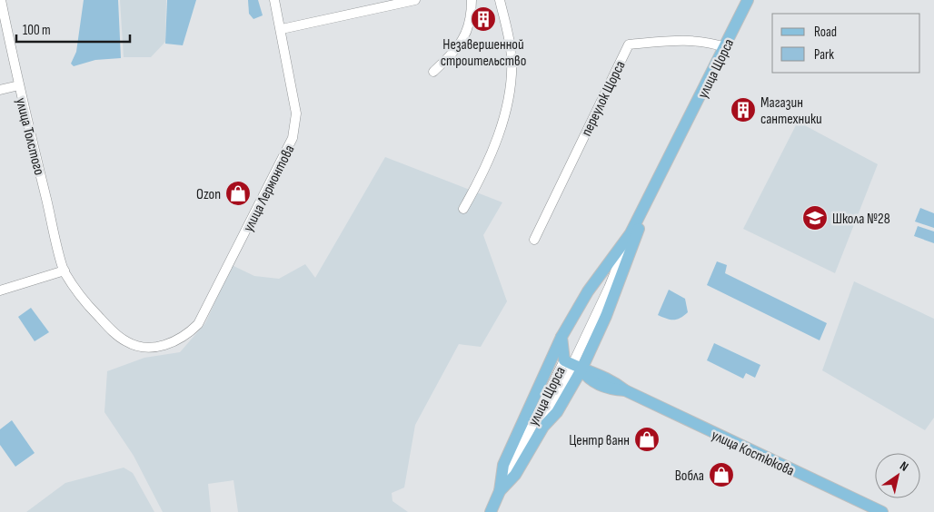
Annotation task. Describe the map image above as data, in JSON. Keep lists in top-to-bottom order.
{
  "streets": {
    "main road": ["улица Щорса", "улица Костюкова"],
    "street": ["переулок Щорса", "улица Толстого", "улица Лермонтова"]
  },
  "crossings": [
    ["улица Щорса", "переулок Щорса"],
    ["улица Щорса", "улица Костюкова"],
    ["улица Толстого", "улица Лермонтова"]
  ],
  "places": {
    "building": ["Незавершенной строительство", "Магазин сантехники"],
    "shop": ["Ozon", "Центр ванн", "Вобла"],
    "school or university": ["Школа №28"]
  },
  "legend": ["Road", "Park"],
  "scale_bar": "100 m",
  "north": "top right"
}
